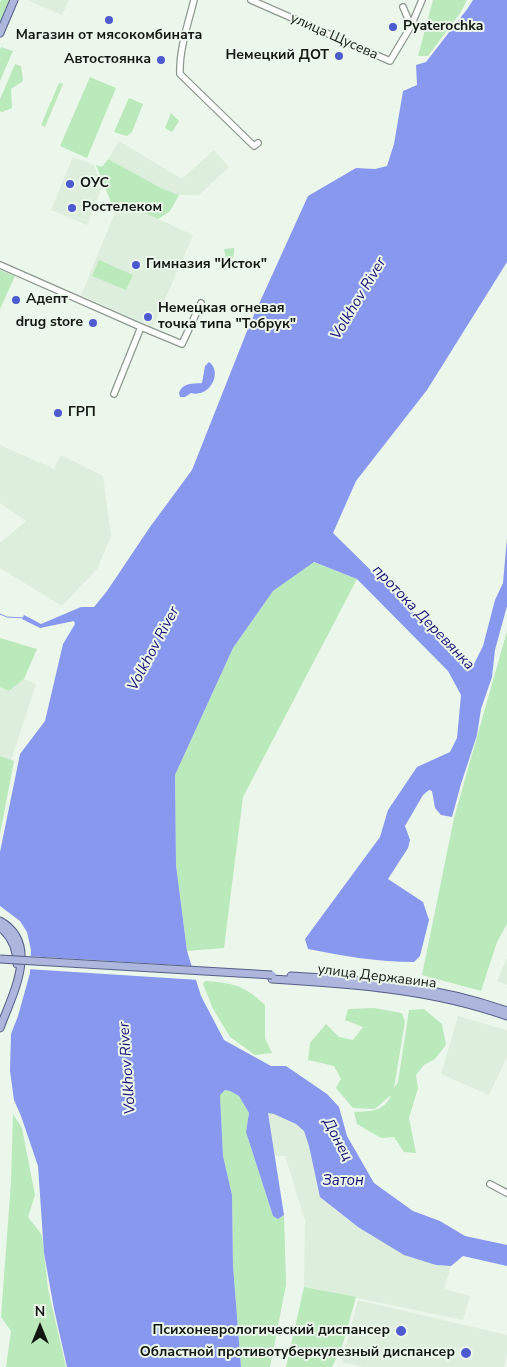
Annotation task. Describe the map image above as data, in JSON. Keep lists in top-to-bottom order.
{
  "streets": {
    "main road": ["улица Державина"],
    "street": ["улица Щусева"]
  },
  "water": [
    "Volkhov River",
    "протока Деревянка",
    "Донец",
    "Затон"
  ],
  "places": [
    "Магазин от мясокомбината",
    "Pyaterochka",
    "Немецкий ДОТ",
    "Автостоянка",
    "ОУС",
    "Ростелеком",
    "Гимназия \"Исток\"",
    "Адепт",
    "Немецкая огневая точка типа \"Тобрук\"",
    "drug store",
    "ГРП",
    "Психоневрологический диспансер",
    "Областной противотуберкулезный диспансер"
  ],
  "north": "top"
}
